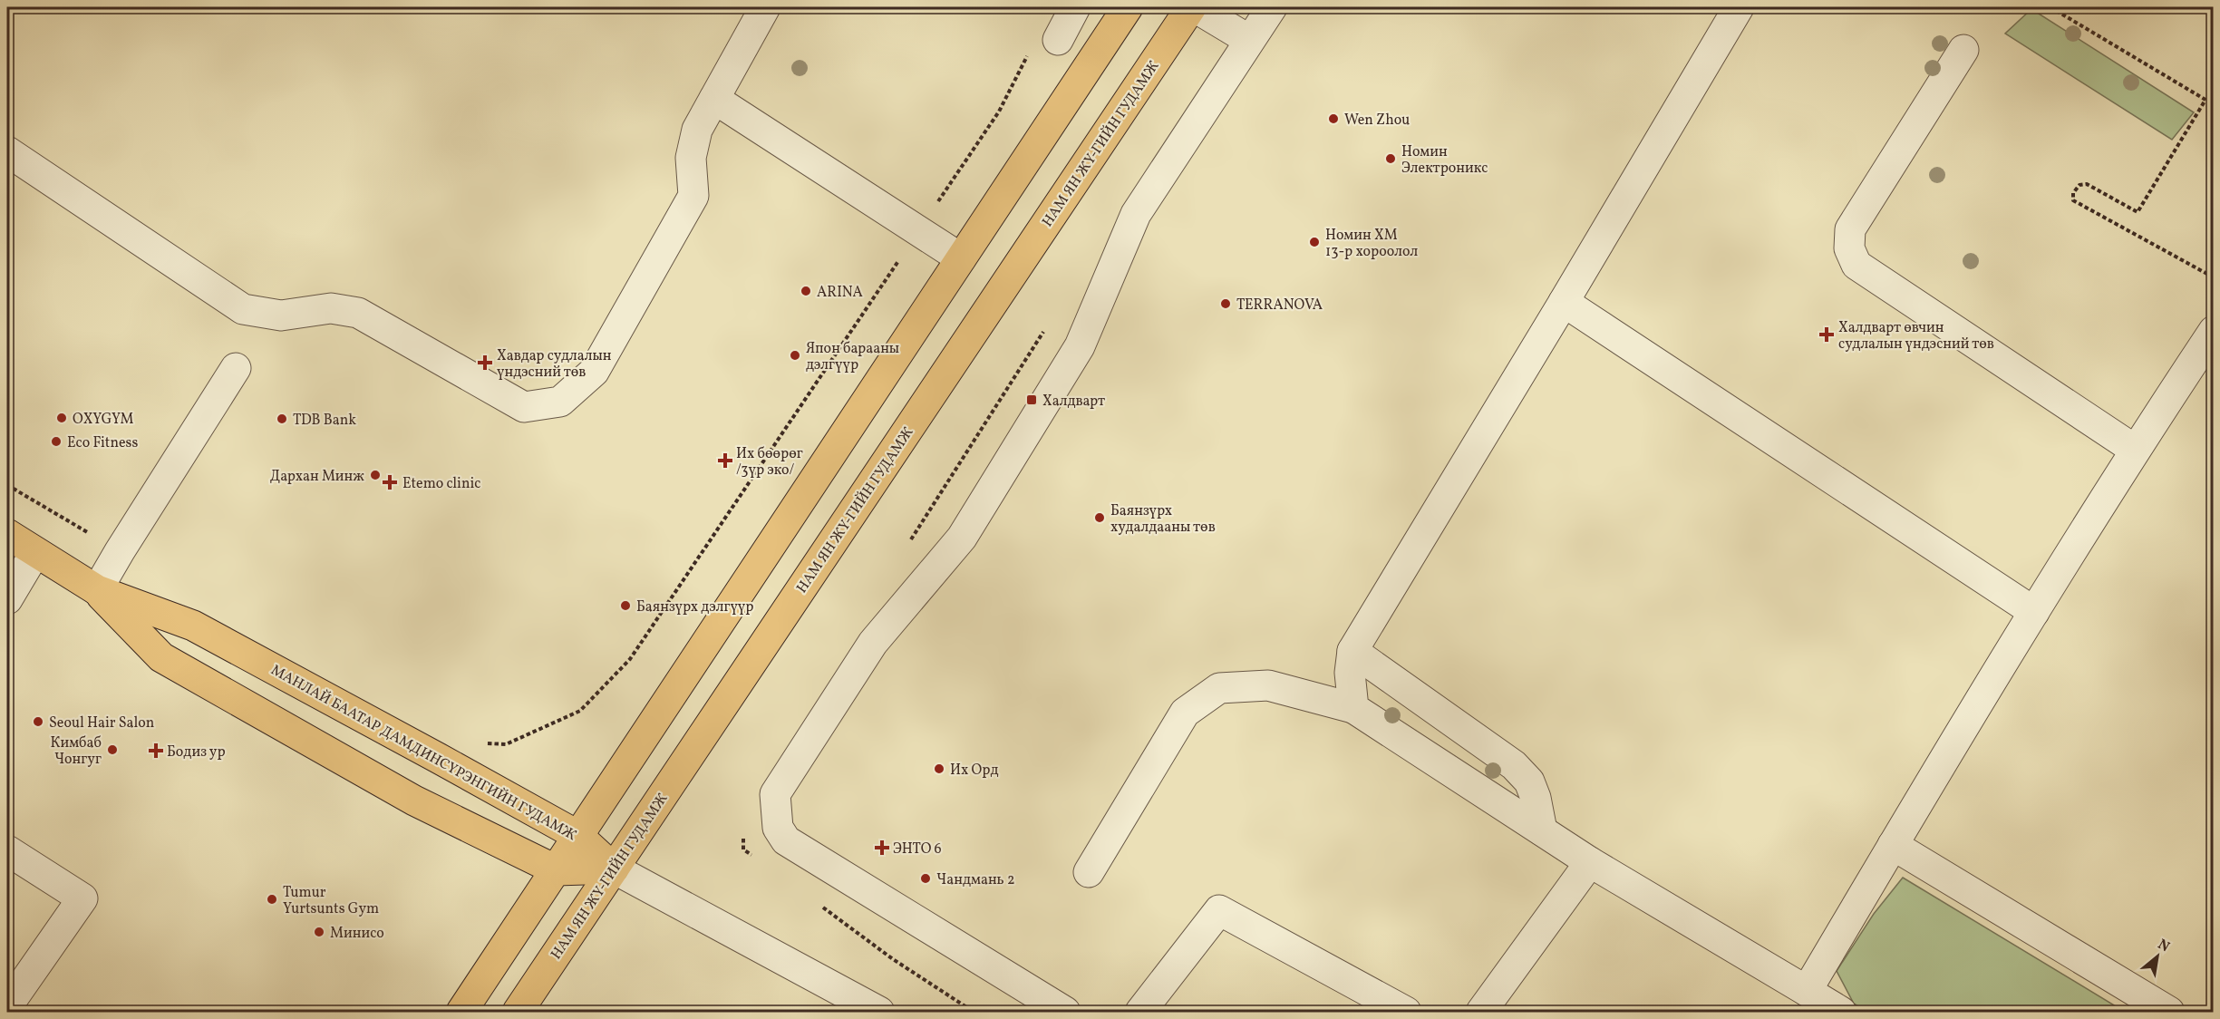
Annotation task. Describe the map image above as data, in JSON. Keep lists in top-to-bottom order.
{
  "streets": {
    "main road": ["НАМ ЯН ЖҮ-ГИЙН ГУДАМЖ", "МАНЛАЙ БААТАР ДАМДИНСҮРЭНГИЙН ГУДАМЖ"]
  },
  "crossings": [
    ["НАМ ЯН ЖҮ-ГИЙН ГУДАМЖ", "МАНЛАЙ БААТАР ДАМДИНСҮРЭНГИЙН ГУДАМЖ"]
  ],
  "places": {
    "other": [
      "Wen Zhou",
      "Номин Электроникс",
      "Номин ХМ 13-р хороолол",
      "ARINA",
      "TERRANOVA",
      "Япон барааны дэлгүүр",
      "OXYGYM",
      "TDB Bank",
      "Eco Fitness",
      "Дархан Минж",
      "Баянзүрх худалдааны төв",
      "Баянзүрх дэлгүүр",
      "Seoul Hair Salon",
      "Кимбаб Чонгуг",
      "Их Орд",
      "Чандмань 2",
      "Tumur Yurtsunts Gym",
      "Минисо"
    ],
    "health": [
      "Халдварт өвчин судлалын үндэсний төв",
      "Хавдар судлалын үндэсний төв",
      "Их бөөрөг /3үр эко/",
      "Etemo clinic",
      "Бодиз ур",
      "ЭНТО 6"
    ],
    "transit": ["Халдварт"]
  },
  "north": "top right"
}
